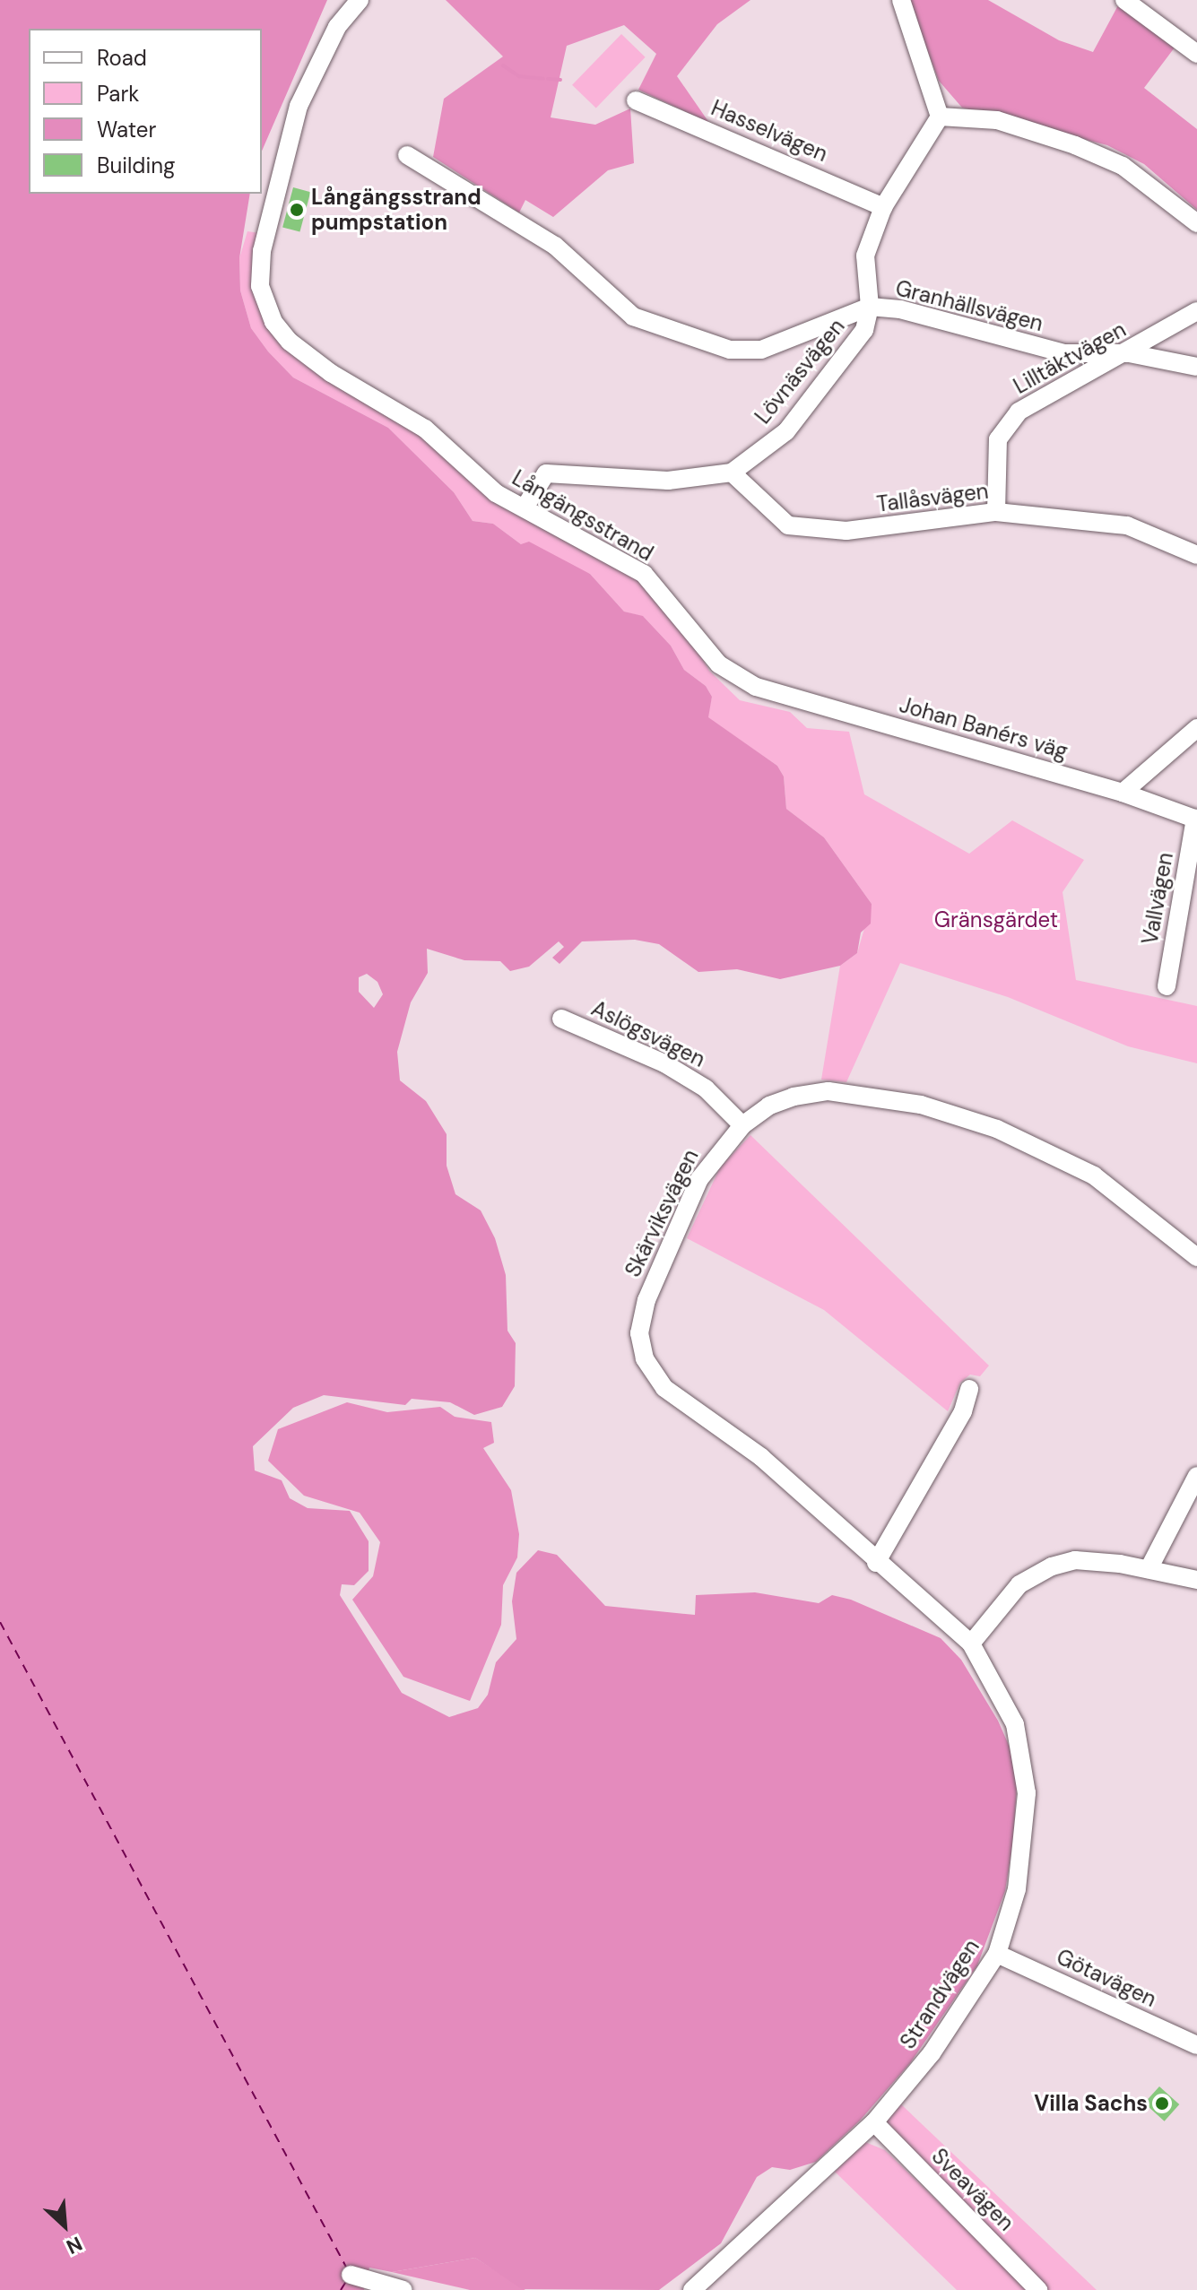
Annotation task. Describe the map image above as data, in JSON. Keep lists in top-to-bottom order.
{
  "streets": {
    "street": [
      "Hasselvägen",
      "Granhällsvägen",
      "Lilltäktvägen",
      "Lövnäsvägen",
      "Tallåsvägen",
      "Långängsstrand",
      "Johan Banérs väg",
      "Vallvägen",
      "Aslögsvägen",
      "Skärviksvägen",
      "Götavägen",
      "Strandvägen",
      "Sveavägen"
    ]
  },
  "crossings": [
    ["Hasselvägen", "Lövnäsvägen"],
    ["Granhällsvägen", "Lilltäktvägen"],
    ["Granhällsvägen", "Lövnäsvägen"],
    ["Lilltäktvägen", "Tallåsvägen"],
    ["Lövnäsvägen", "Tallåsvägen"],
    ["Lövnäsvägen", "Långängsstrand"],
    ["Långängsstrand", "Johan Banérs väg"],
    ["Johan Banérs väg", "Vallvägen"],
    ["Aslögsvägen", "Skärviksvägen"],
    ["Skärviksvägen", "Strandvägen"],
    ["Götavägen", "Strandvägen"],
    ["Strandvägen", "Sveavägen"]
  ],
  "parks": ["Gränsgärdet"],
  "places": ["Långängsstrand pumpstation", "Villa Sachs"],
  "legend": [
    "Road",
    "Park",
    "Water",
    "Building"
  ],
  "north": "bottom right"
}
